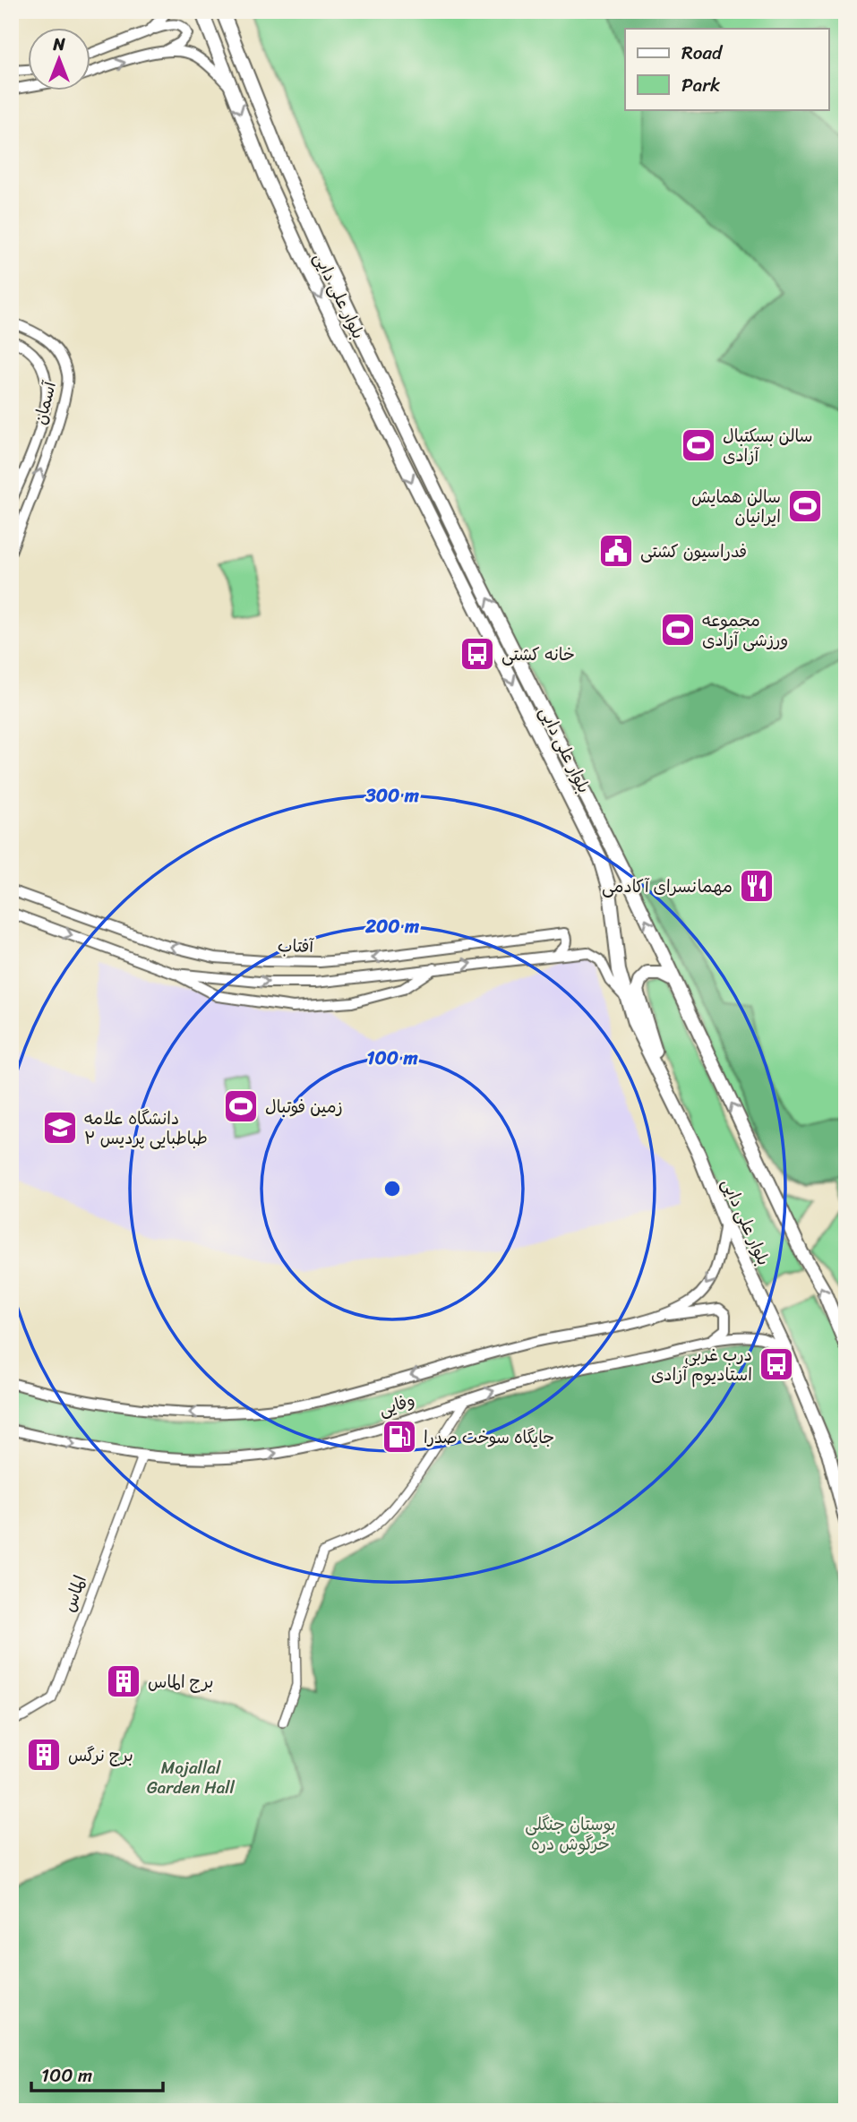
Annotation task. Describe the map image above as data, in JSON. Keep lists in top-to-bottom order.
{
  "streets": {
    "main road": ["بلوار علی دایی"],
    "street": [
      "آسمان",
      "آفتاب",
      "وفایی",
      "الماس"
    ]
  },
  "crossings": [
    ["بلوار علی دایی", "وفایی"],
    ["وفایی", "الماس"]
  ],
  "one_way": ["آسمان"],
  "parks": ["Mojallal Garden Hall", "بوستان جنگلی خرگوش دره"],
  "places": {
    "sports": [
      "سالن بسکتبال آزادی",
      "سالن همایش ایرانیان",
      "مجموعه ورزشی آزادی",
      "زمین فوتبال"
    ],
    "public building": ["فدراسیون کشتی"],
    "bus stop": ["خانه کشتی", "درب غربی استادیوم آزادی"],
    "restaurant": ["مهمانسرای آکادمی"],
    "school or university": ["دانشگاه علامه طباطبایی پردیس ۲"],
    "fuel station": ["جایگاه سوخت صدرا"],
    "building": ["برج الماس", "برج نرگس"]
  },
  "legend": ["Road", "Park"],
  "scale_bar": "100 m",
  "north": "top",
  "rings": ["300 m", "200 m", "100 m"]
}
